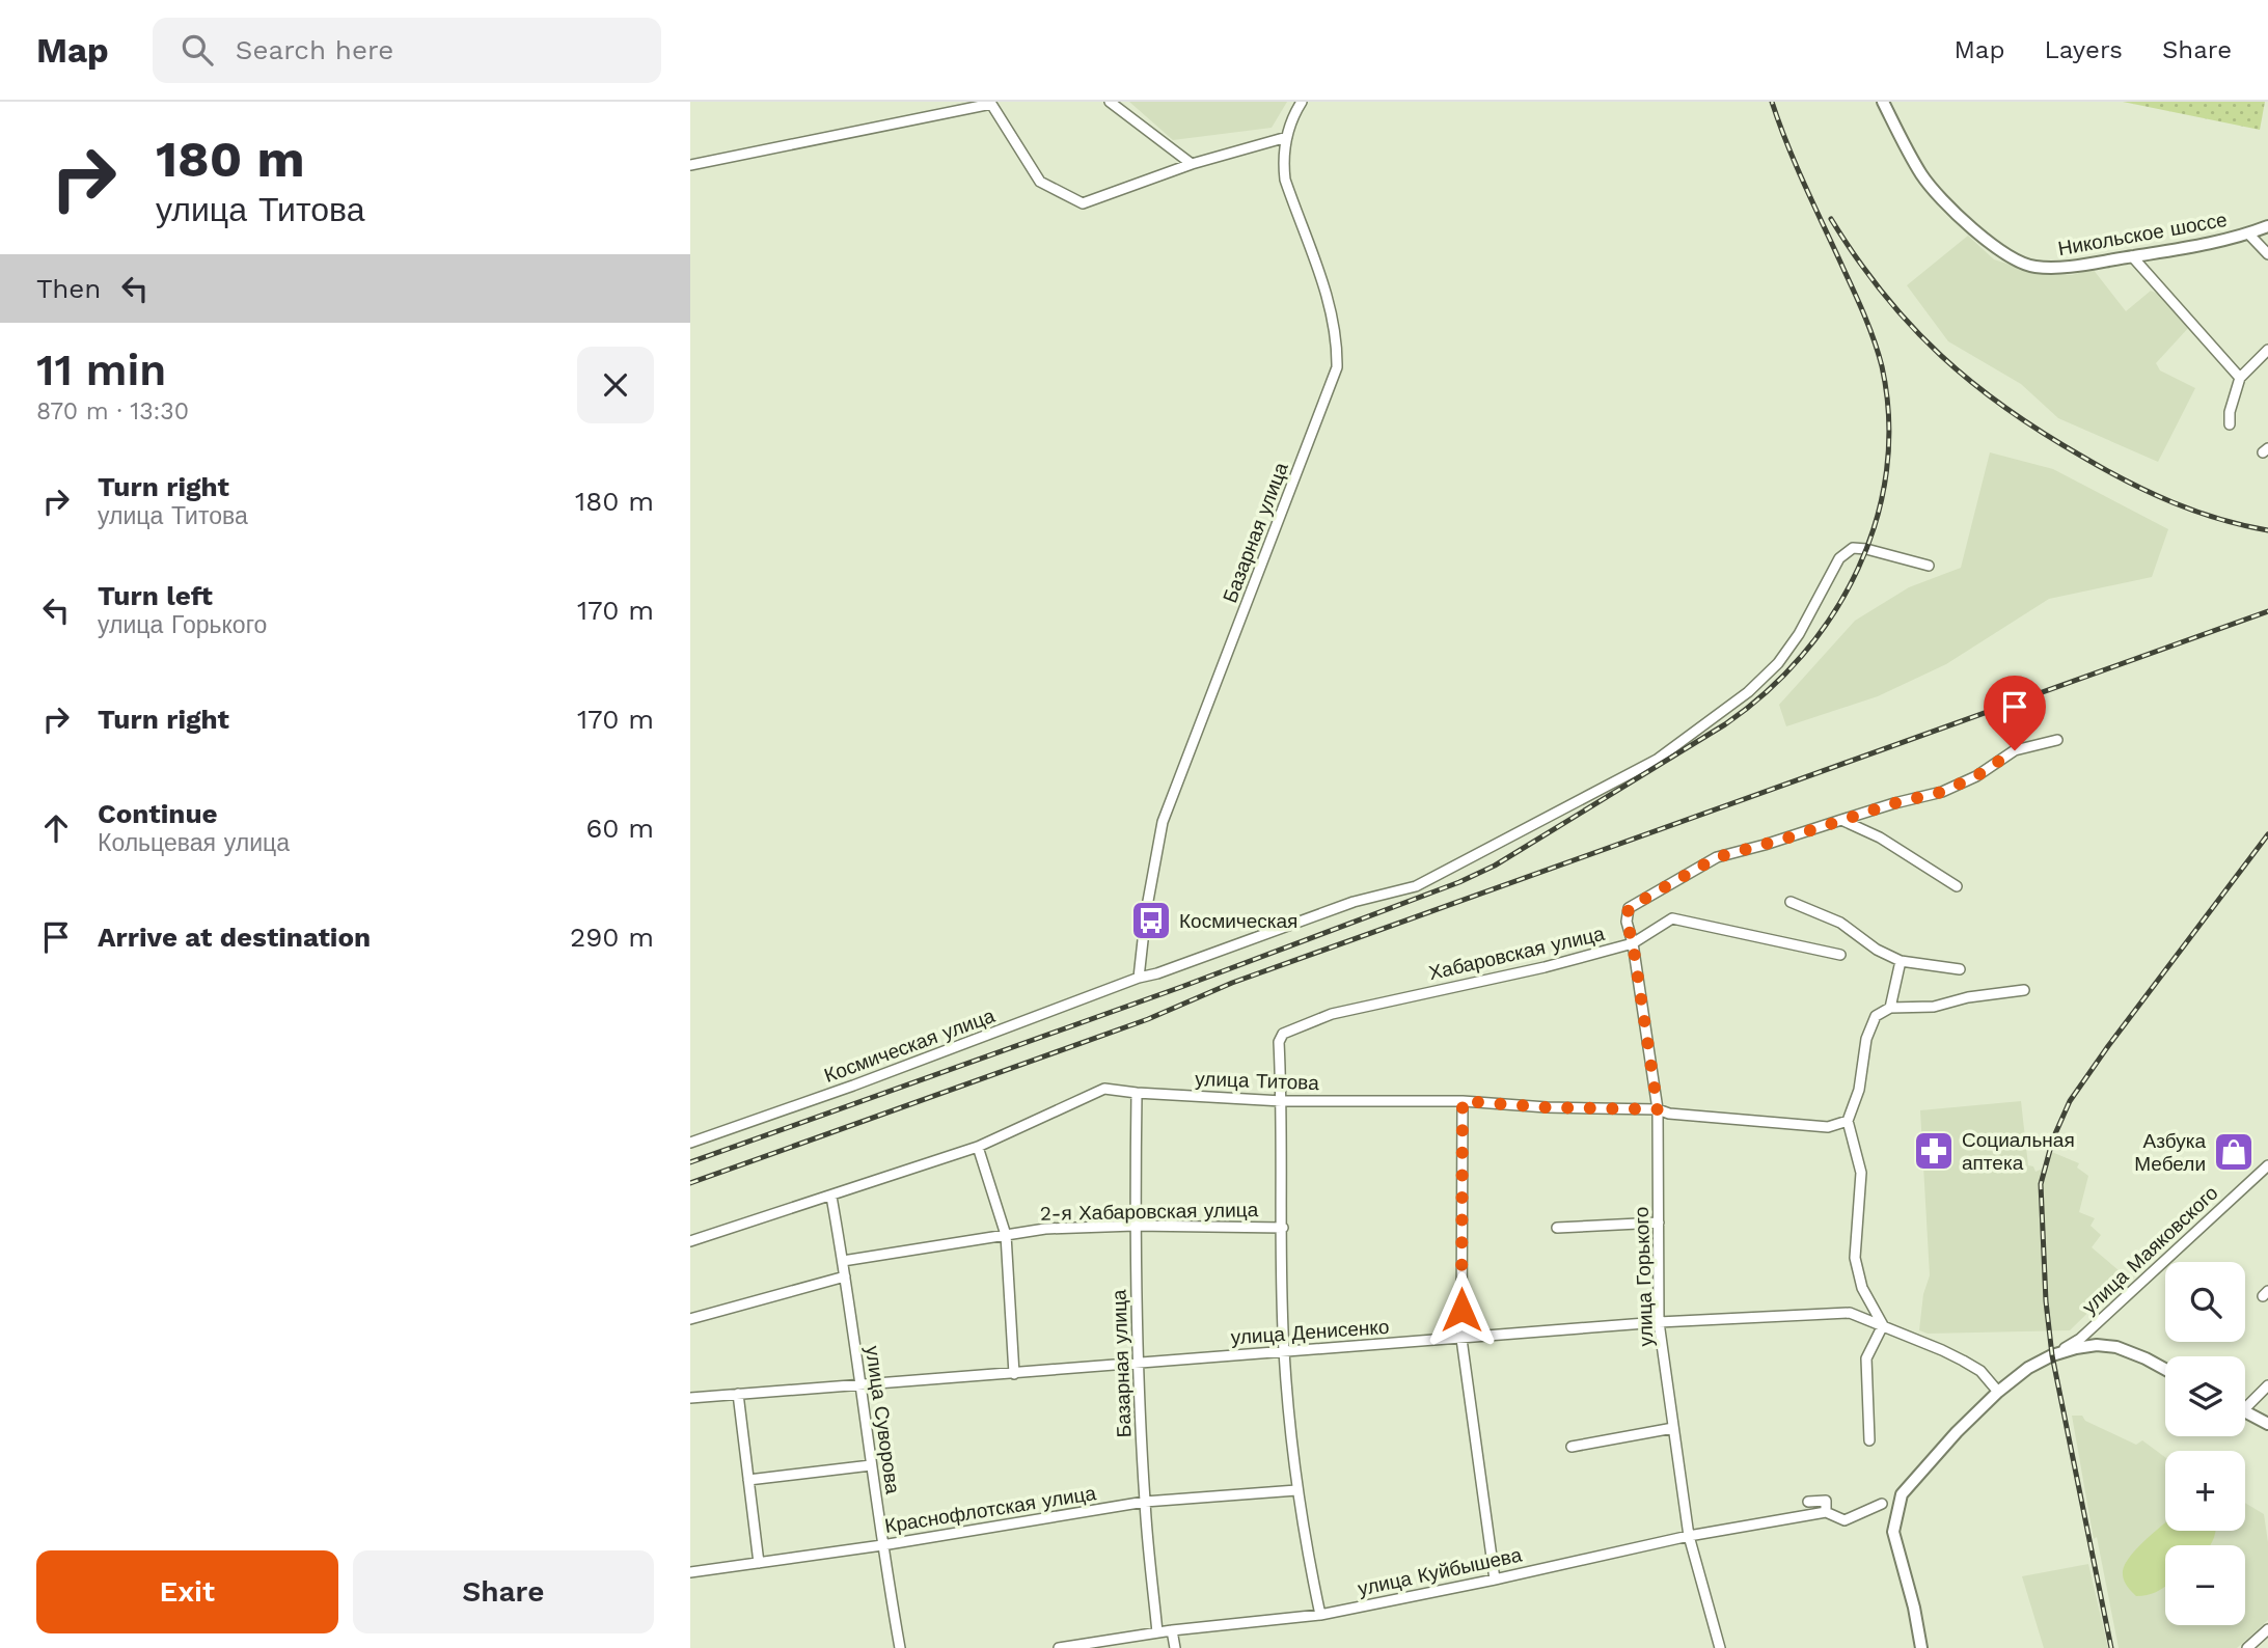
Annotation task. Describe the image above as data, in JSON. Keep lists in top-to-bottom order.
{
  "streets": {
    "street": [
      "Никольское шоссе",
      "Базарная улица",
      "Хабаровская улица",
      "Космическая улица",
      "улица Титова",
      "2-я Хабаровская улица",
      "улица Маяковского",
      "улица Горького",
      "улица Денисенко",
      "улица Суворова",
      "Краснофлотская улица",
      "улица Куйбышева"
    ]
  },
  "crossings": [
    ["Базарная улица", "Космическая улица"],
    ["Базарная улица", "улица Титова"],
    ["Базарная улица", "2-я Хабаровская улица"],
    ["Базарная улица", "улица Денисенко"],
    ["Базарная улица", "Краснофлотская улица"],
    ["Базарная улица", "улица Куйбышева"],
    ["Хабаровская улица", "улица Титова"],
    ["Хабаровская улица", "улица Горького"],
    ["улица Титова", "улица Горького"],
    ["улица Титова", "улица Суворова"],
    ["2-я Хабаровская улица", "улица Суворова"],
    ["улица Горького", "улица Денисенко"],
    ["улица Горького", "улица Куйбышева"],
    ["улица Денисенко", "улица Суворова"],
    ["улица Суворова", "Краснофлотская улица"]
  ],
  "places": {
    "bus stop": ["Космическая"],
    "pharmacy": ["Социальная аптека"],
    "shop": ["Азбука Мебели"]
  },
  "page": {
    "header": "Map",
    "search": "Search here",
    "nav": ["Map", "Layers", "Share"],
    "turn": ["180 m", "улица Титова"],
    "then": "Then",
    "heading": ["11 min", "870 m · 13:30"],
    "list": [
      {
        "name": "Turn right",
        "note": "улица Титова",
        "value": "180 m"
      },
      {
        "name": "Turn left",
        "note": "улица Горького",
        "value": "170 m"
      },
      {
        "name": "Turn right",
        "value": "170 m"
      },
      {
        "name": "Continue",
        "note": "Кольцевая улица",
        "value": "60 m"
      },
      {
        "name": "Arrive at destination",
        "value": "290 m"
      }
    ],
    "map_buttons": ["+", "−"],
    "buttons": ["Exit", "Share"]
  }
}
